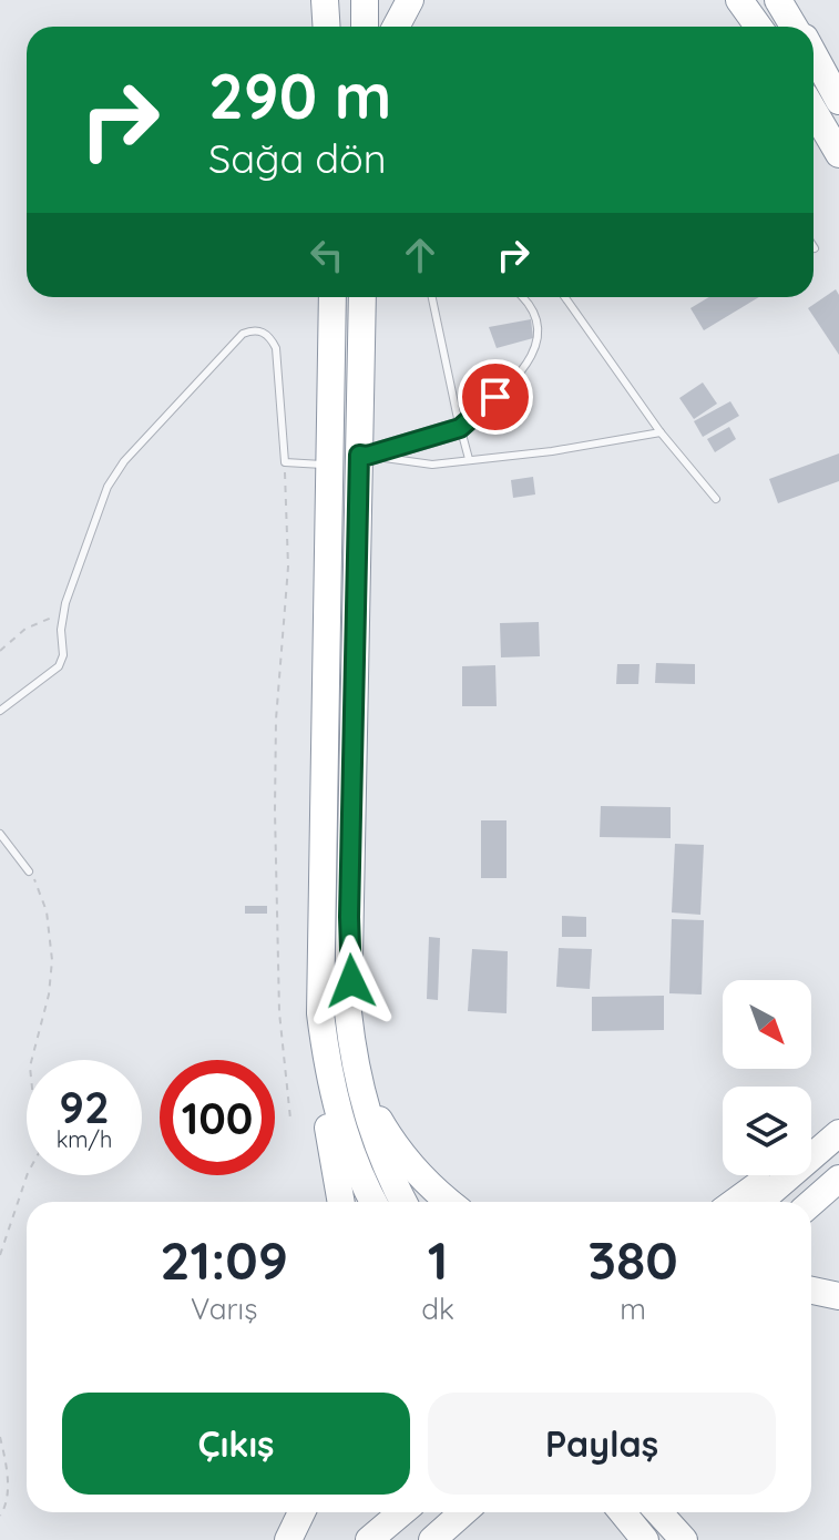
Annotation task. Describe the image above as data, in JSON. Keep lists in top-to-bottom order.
{
  "north": "bottom right",
  "page": {
    "turn": ["290 m", "Sağa dön"],
    "speed": "92 km/h",
    "limit": "100",
    "eta": [
      "21:09",
      "Varış",
      "1",
      "dk",
      "380",
      "m"
    ],
    "buttons": ["Çıkış", "Paylaş"]
  }
}
